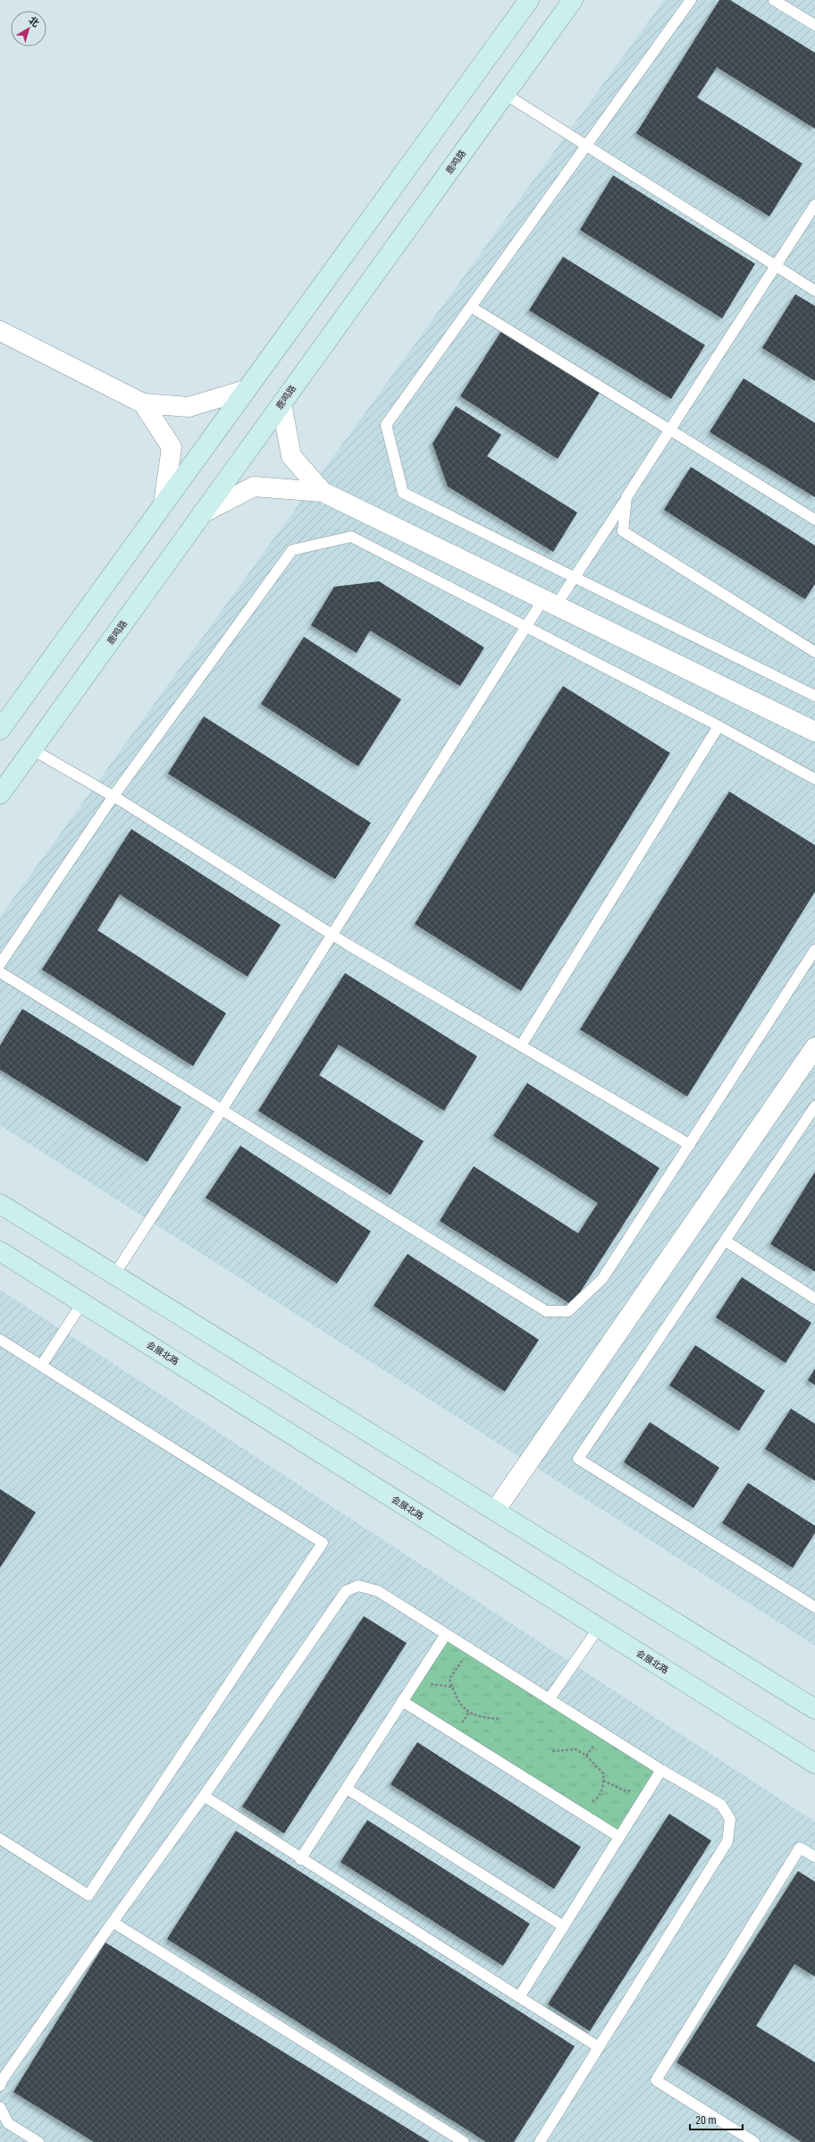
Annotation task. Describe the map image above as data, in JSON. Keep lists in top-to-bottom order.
{
  "streets": {
    "main road": ["鹿鸣路", "会展北路"]
  },
  "scale_bar": "20 m",
  "north": "top right"
}
